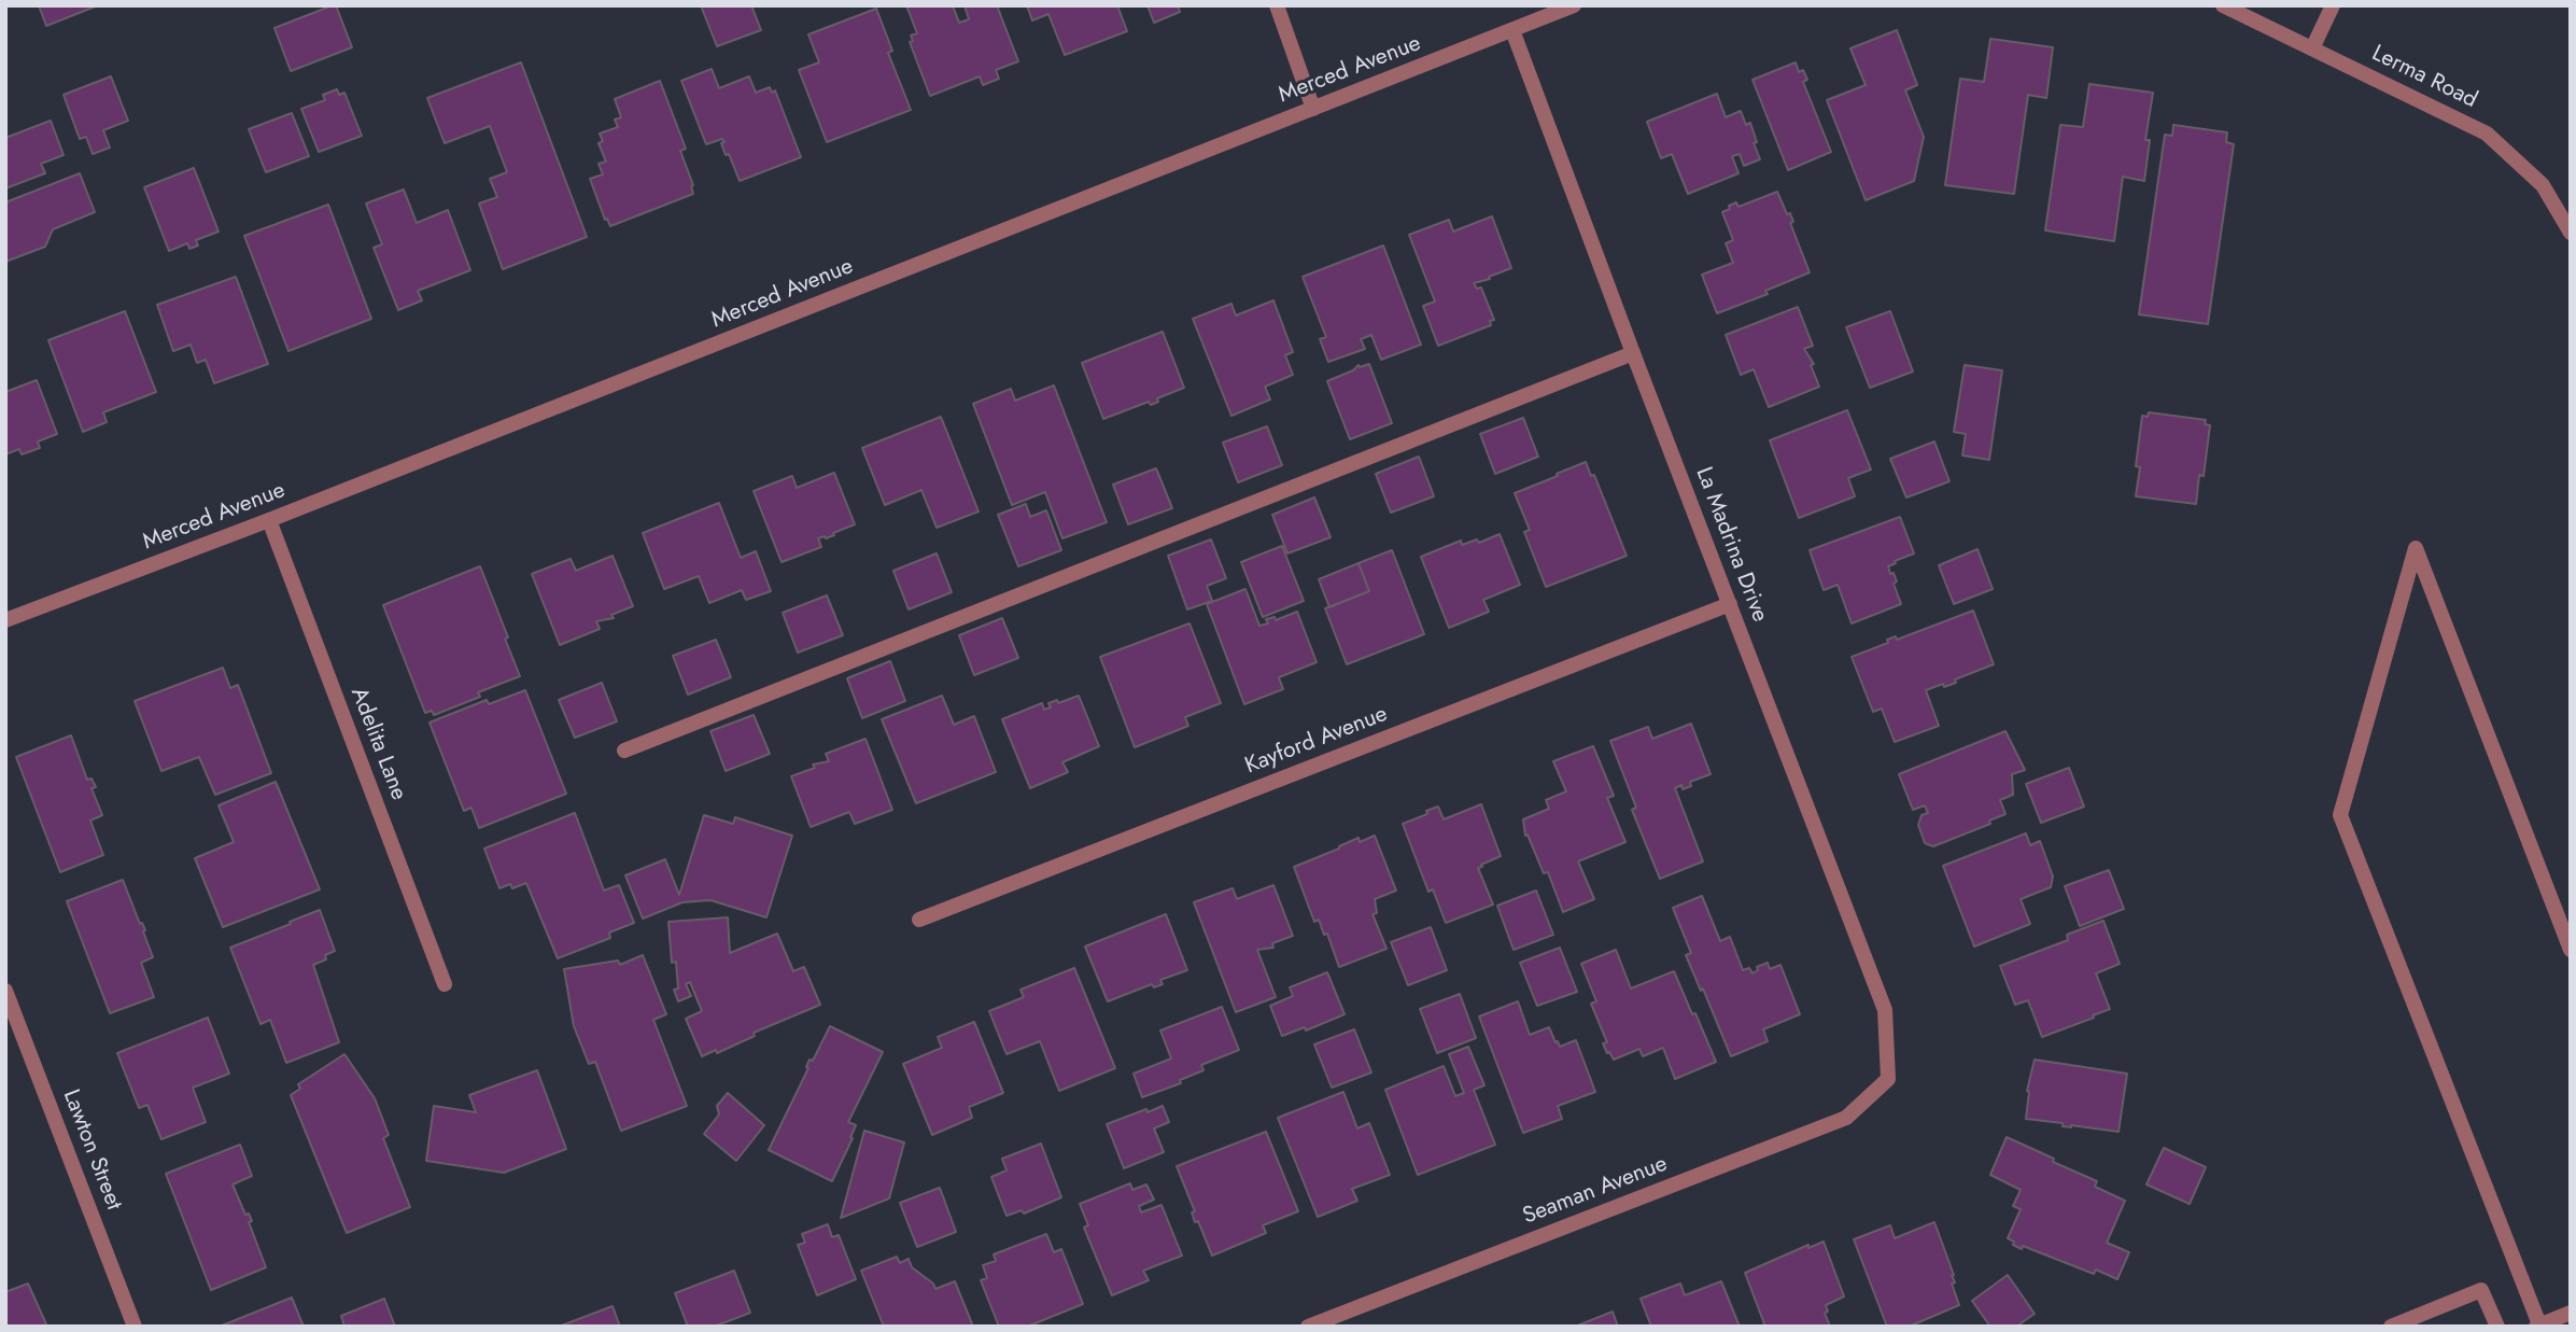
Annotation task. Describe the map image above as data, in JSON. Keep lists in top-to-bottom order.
{
  "streets": {
    "street": [
      "Merced Avenue",
      "Lerma Road",
      "La Madrina Drive",
      "Kayford Avenue",
      "Adelita Lane",
      "Lawton Street",
      "Seaman Avenue"
    ]
  },
  "crossings": [
    ["Merced Avenue", "La Madrina Drive"],
    ["Merced Avenue", "Adelita Lane"],
    ["La Madrina Drive", "Kayford Avenue"],
    ["La Madrina Drive", "Seaman Avenue"]
  ]
}
